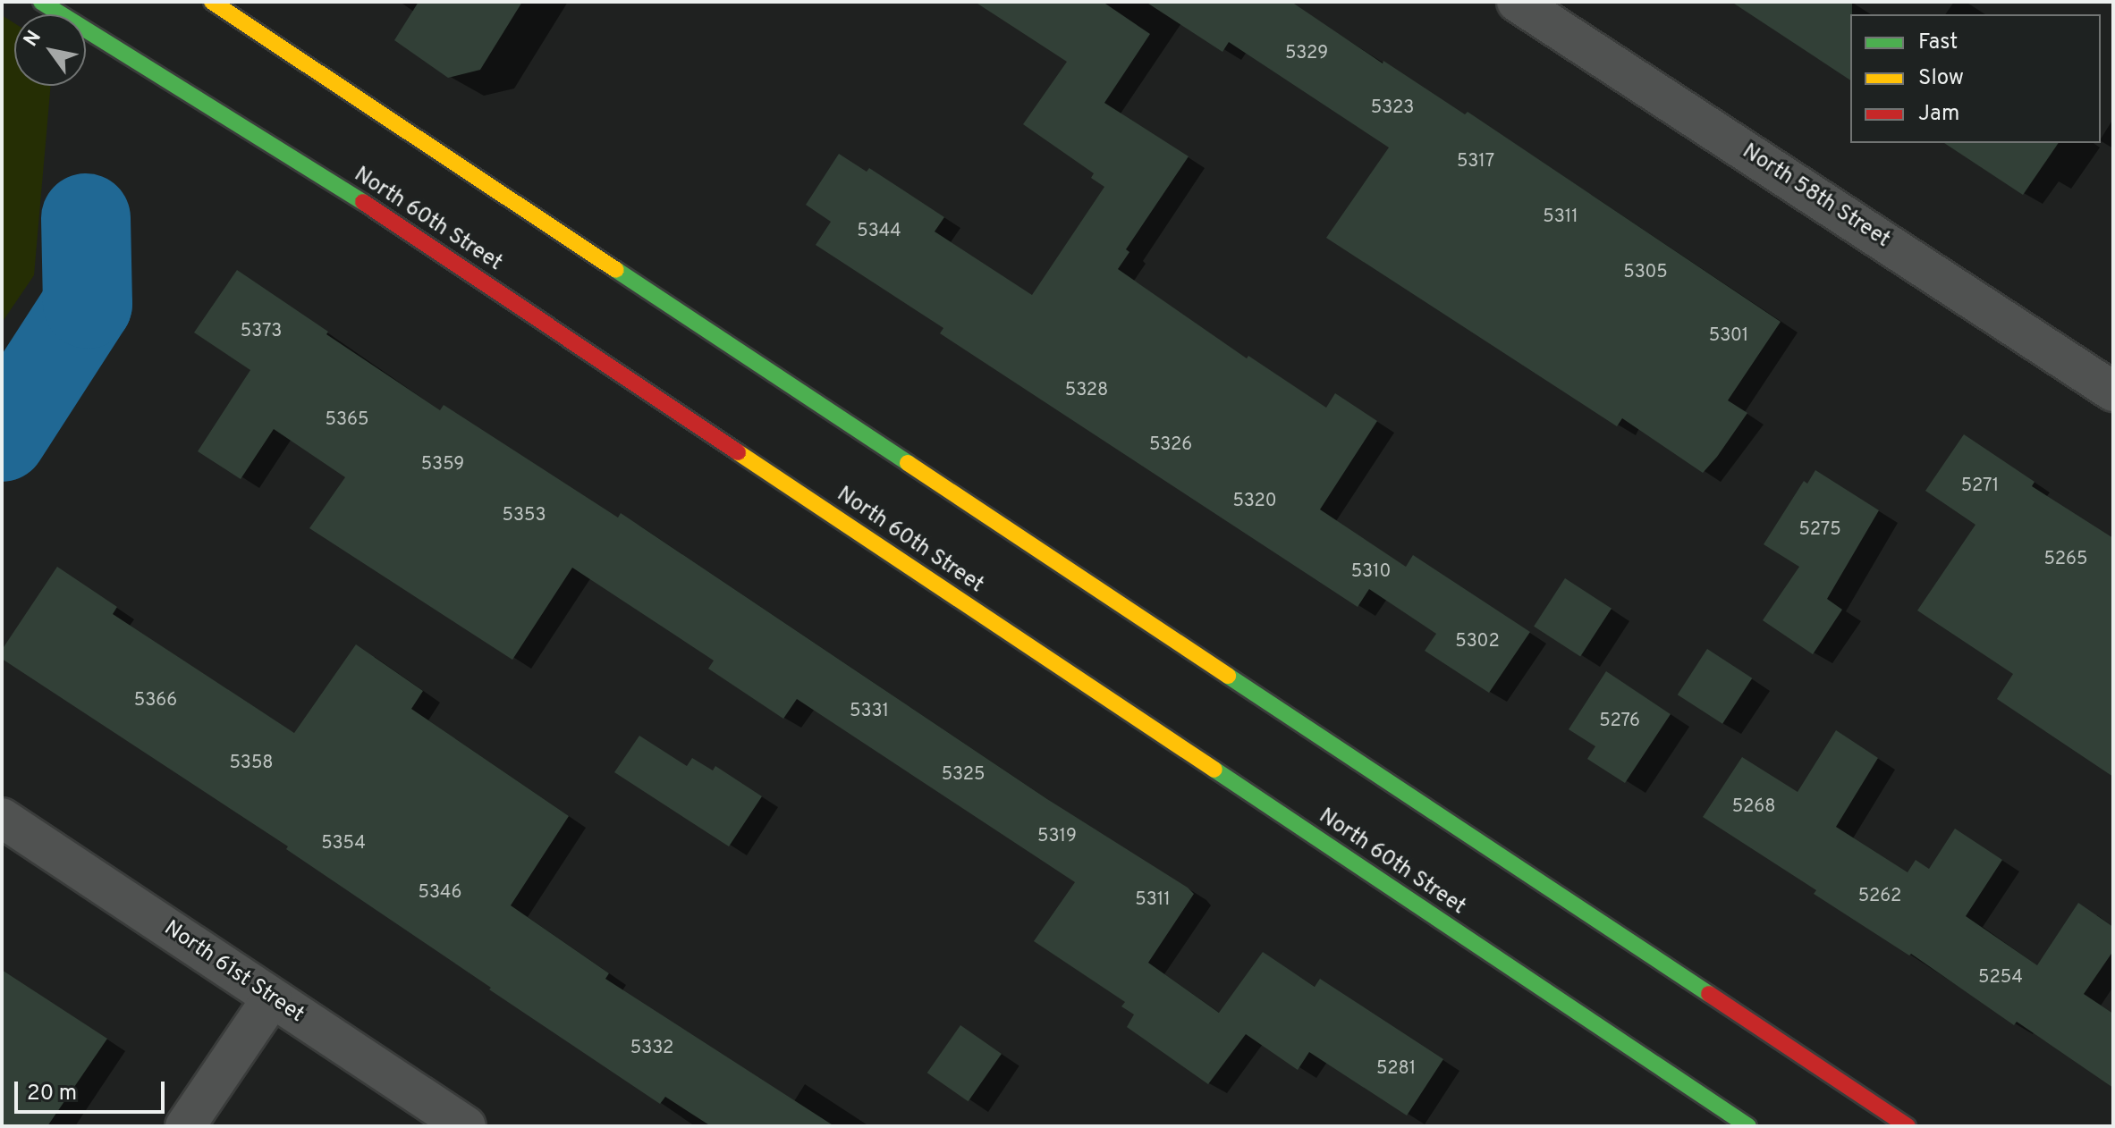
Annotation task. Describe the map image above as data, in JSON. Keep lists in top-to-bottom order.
{
  "streets": {
    "main road": ["North 60th Street"],
    "street": ["North 58th Street", "North 61st Street"]
  },
  "house_numbers": [
    "5329",
    "5323",
    "5317",
    "5311",
    "5344",
    "5305",
    "5373",
    "5301",
    "5328",
    "5365",
    "5326",
    "5359",
    "5271",
    "5320",
    "5353",
    "5275",
    "5265",
    "5310",
    "5302",
    "5366",
    "5331",
    "5276",
    "5358",
    "5325",
    "5268",
    "5319",
    "5354",
    "5346",
    "5262",
    "5311",
    "5254",
    "5332",
    "5281"
  ],
  "legend": ["Fast", "Slow", "Jam"],
  "scale_bar": "20 m",
  "north": "top left"
}
